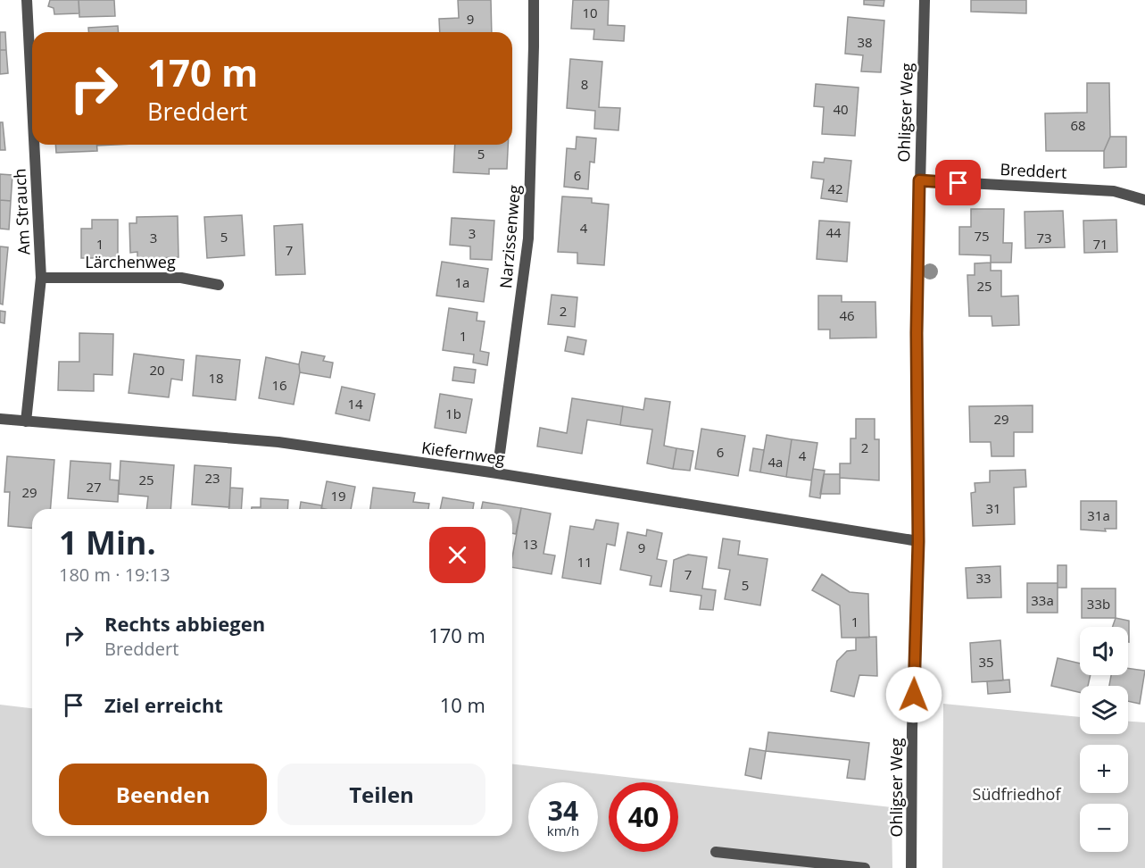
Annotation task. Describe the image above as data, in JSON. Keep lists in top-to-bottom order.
{
  "streets": {
    "street": [
      "Ohligser Weg",
      "Breddert",
      "Am Strauch",
      "Narzissenweg",
      "Lärchenweg",
      "Kiefernweg"
    ]
  },
  "crossings": [
    ["Ohligser Weg", "Breddert"],
    ["Ohligser Weg", "Kiefernweg"],
    ["Am Strauch", "Lärchenweg"],
    ["Am Strauch", "Kiefernweg"],
    ["Narzissenweg", "Kiefernweg"]
  ],
  "parks": ["Südfriedhof"],
  "house_numbers": [
    "10",
    "9",
    "38",
    "8",
    "40",
    "68",
    "5",
    "6",
    "42",
    "4",
    "44",
    "3",
    "75",
    "5",
    "3",
    "73",
    "1",
    "71",
    "7",
    "1a",
    "25",
    "2",
    "46",
    "1",
    "20",
    "18",
    "16",
    "14",
    "1b",
    "29",
    "2",
    "6",
    "4",
    "4a",
    "23",
    "25",
    "27",
    "29",
    "19",
    "31",
    "31a",
    "13",
    "9",
    "11",
    "7",
    "33",
    "5",
    "33a",
    "33b",
    "1",
    "35"
  ],
  "page": {
    "turn": ["170 m", "Breddert"],
    "heading": ["1 Min.", "180 m · 19:13"],
    "list": [
      {
        "name": "Rechts abbiegen",
        "note": "Breddert",
        "value": "170 m"
      },
      {
        "name": "Ziel erreicht",
        "value": "10 m"
      }
    ],
    "map_buttons": ["+", "−"],
    "buttons": ["Beenden", "Teilen"],
    "speed": "34 km/h",
    "limit": "40"
  }
}
